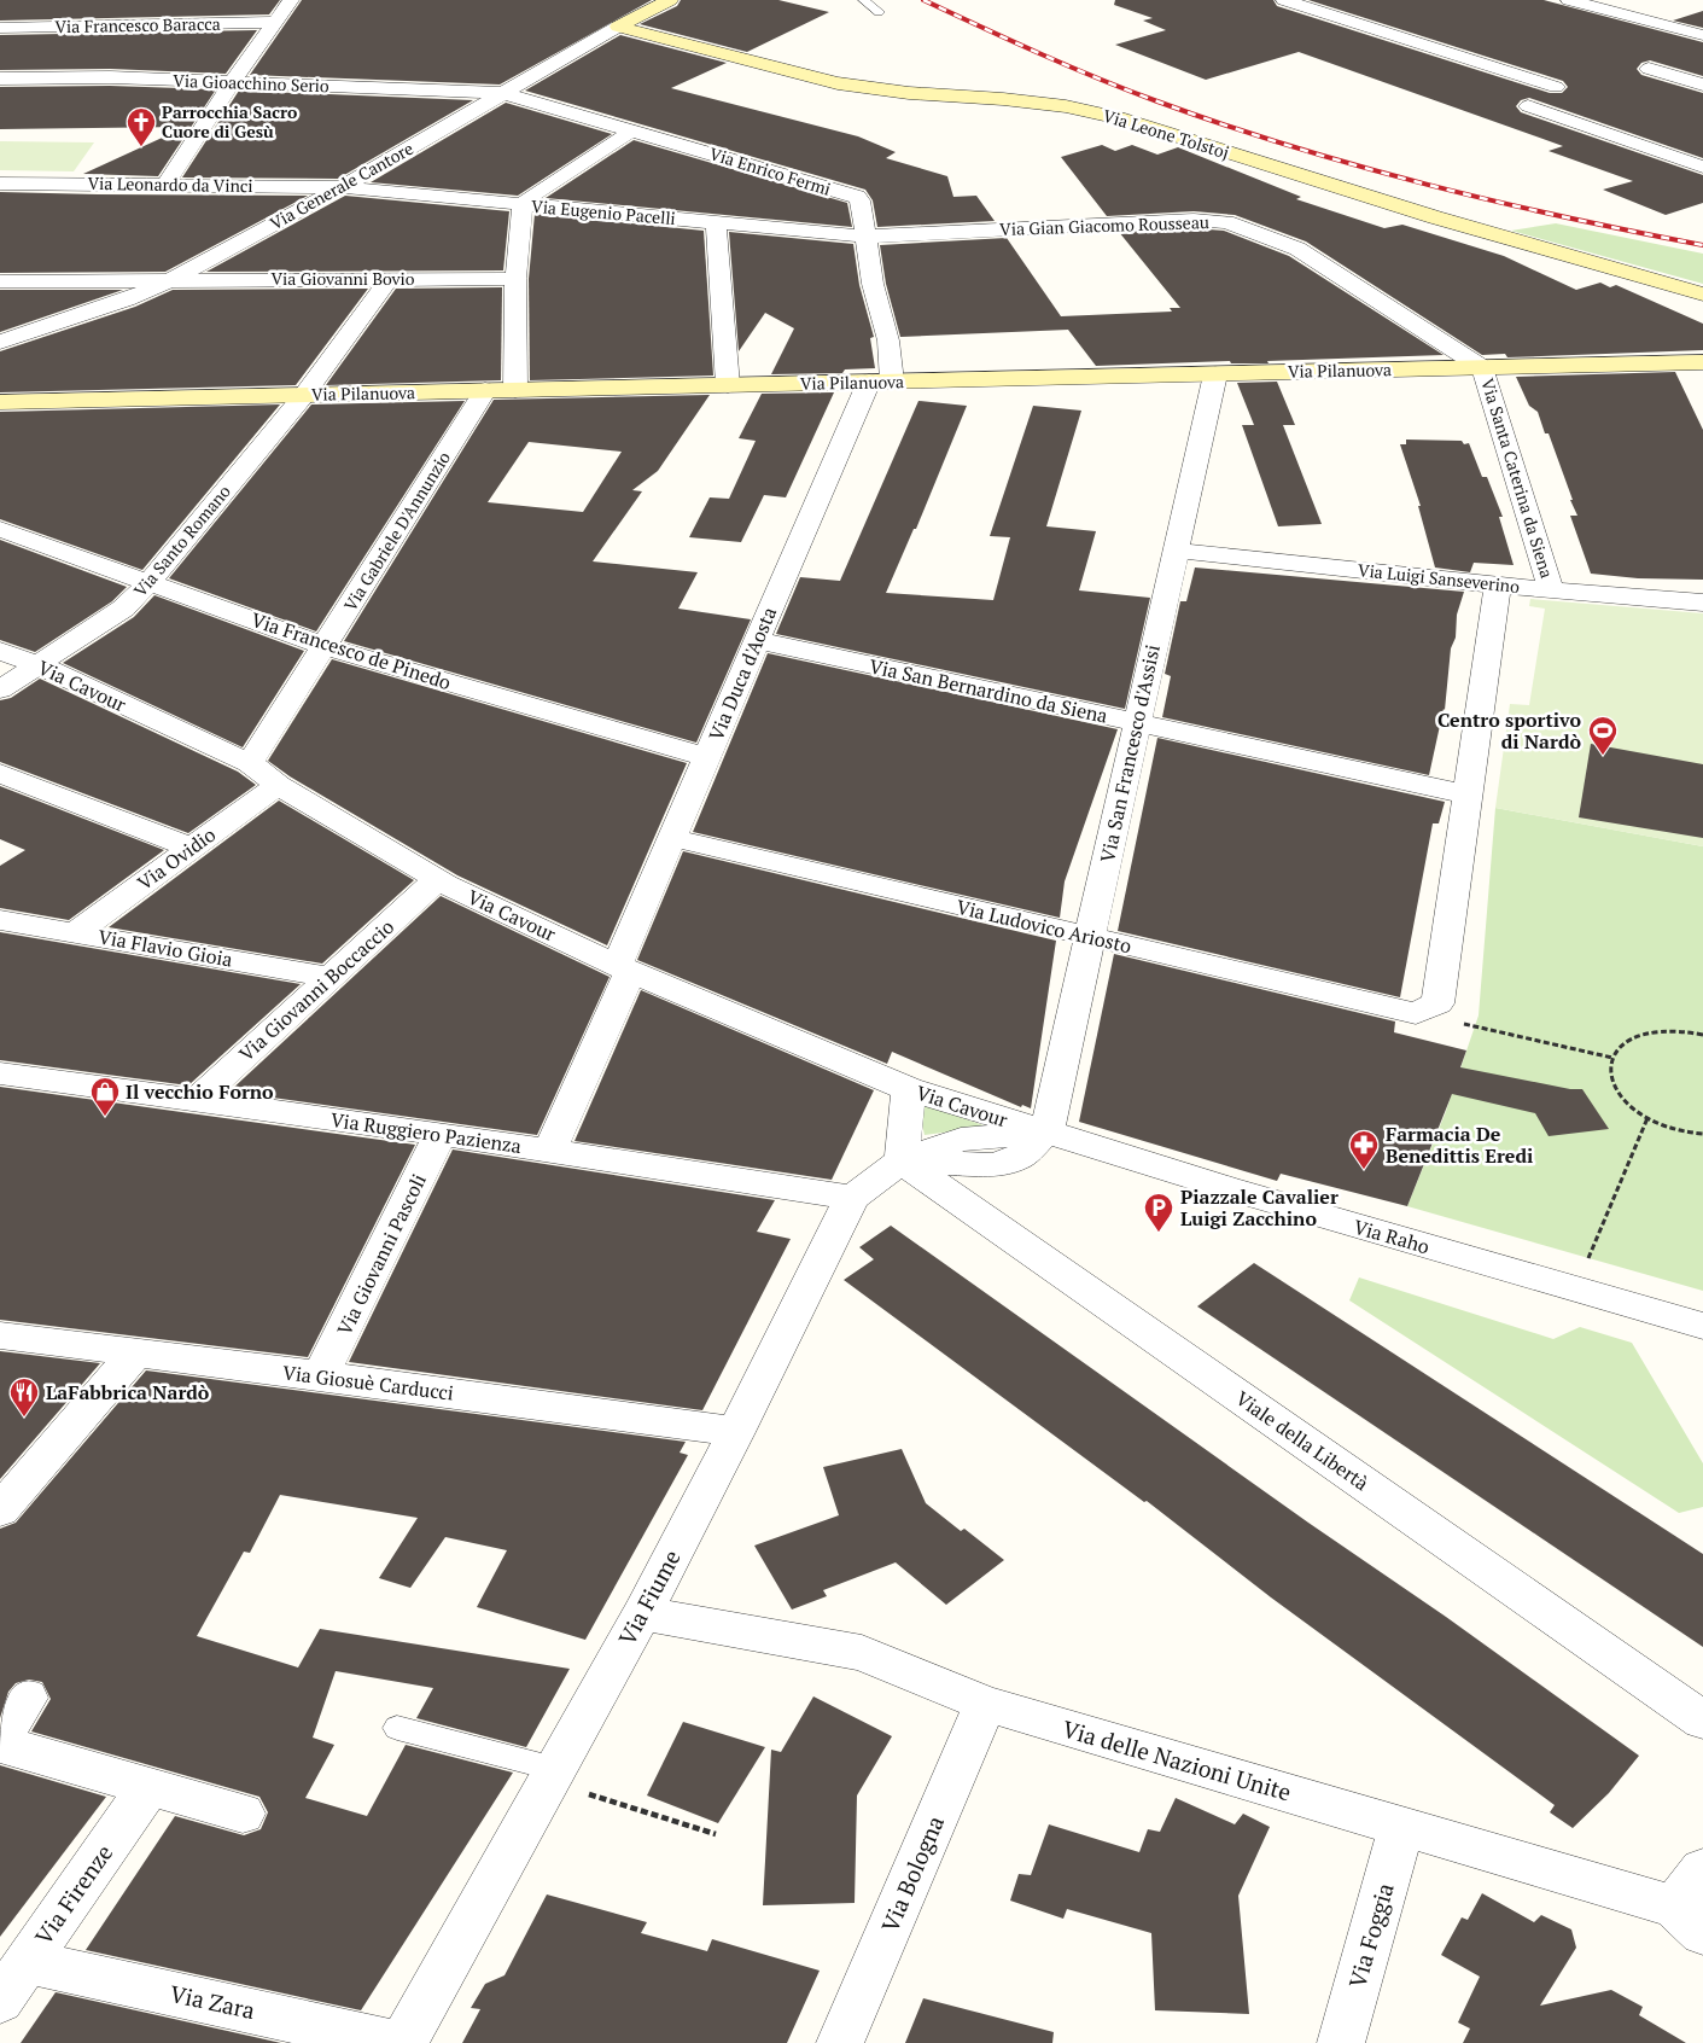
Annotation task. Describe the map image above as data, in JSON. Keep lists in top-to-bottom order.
{
  "streets": {
    "street": [
      "Via Francesco Baracca",
      "Via Gioacchino Serio",
      "Via Leone Tolstoj",
      "Via Enrico Fermi",
      "Via Leonardo da Vinci",
      "Via Generale Cantore",
      "Via Eugenio Pacelli",
      "Via Gian Giacomo Rousseau",
      "Via Giovanni Bovio",
      "Via Pilanuova",
      "Via Santa Caterina da Siena",
      "Via Gabriele D'Annunzio",
      "Via Santo Romano",
      "Via Luigi Sanseverino",
      "Via Francesco de Pinedo",
      "Via Duca d'Aosta",
      "Via Cavour",
      "Via San Bernardino da Siena",
      "Via San Francesco d'Assisi",
      "Via Ovidio",
      "Via Ludovico Ariosto",
      "Via Flavio Gioia",
      "Via Giovanni Boccaccio",
      "Via Ruggiero Pazienza",
      "Via Raho",
      "Via Giovanni Pascoli",
      "Via Giosuè Carducci",
      "Viale della Libertà",
      "Via Fiume",
      "Via delle Nazioni Unite",
      "Via Bologna",
      "Via Firenze",
      "Via Foggia",
      "Via Zara"
    ]
  },
  "crossings": [
    ["Via Gioacchino Serio", "Via Enrico Fermi"],
    ["Via Gioacchino Serio", "Via Generale Cantore"],
    ["Via Leone Tolstoj", "Via Generale Cantore"],
    ["Via Enrico Fermi", "Via Generale Cantore"],
    ["Via Enrico Fermi", "Via Eugenio Pacelli"],
    ["Via Enrico Fermi", "Via Gian Giacomo Rousseau"],
    ["Via Enrico Fermi", "Via Pilanuova"],
    ["Via Enrico Fermi", "Via Duca d'Aosta"],
    ["Via Leonardo da Vinci", "Via Generale Cantore"],
    ["Via Leonardo da Vinci", "Via Eugenio Pacelli"],
    ["Via Generale Cantore", "Via Eugenio Pacelli"],
    ["Via Generale Cantore", "Via Giovanni Bovio"],
    ["Via Eugenio Pacelli", "Via Gian Giacomo Rousseau"],
    ["Via Gian Giacomo Rousseau", "Via Pilanuova"],
    ["Via Gian Giacomo Rousseau", "Via Santa Caterina da Siena"],
    ["Via Giovanni Bovio", "Via Santo Romano"],
    ["Via Pilanuova", "Via Santa Caterina da Siena"],
    ["Via Pilanuova", "Via Gabriele D'Annunzio"],
    ["Via Pilanuova", "Via Santo Romano"],
    ["Via Pilanuova", "Via Duca d'Aosta"],
    ["Via Pilanuova", "Via San Francesco d'Assisi"],
    ["Via Santa Caterina da Siena", "Via Luigi Sanseverino"],
    ["Via Gabriele D'Annunzio", "Via Francesco de Pinedo"],
    ["Via Gabriele D'Annunzio", "Via Cavour"],
    ["Via Santo Romano", "Via Francesco de Pinedo"],
    ["Via Santo Romano", "Via Cavour"],
    ["Via Luigi Sanseverino", "Via San Francesco d'Assisi"],
    ["Via Francesco de Pinedo", "Via Duca d'Aosta"],
    ["Via Duca d'Aosta", "Via Cavour"],
    ["Via Duca d'Aosta", "Via San Bernardino da Siena"],
    ["Via Duca d'Aosta", "Via Ludovico Ariosto"],
    ["Via Duca d'Aosta", "Via Ruggiero Pazienza"],
    ["Via Cavour", "Via San Francesco d'Assisi"],
    ["Via Cavour", "Via Ovidio"],
    ["Via Cavour", "Via Giovanni Boccaccio"],
    ["Via Cavour", "Via Raho"],
    ["Via San Bernardino da Siena", "Via San Francesco d'Assisi"],
    ["Via San Francesco d'Assisi", "Via Ludovico Ariosto"],
    ["Via San Francesco d'Assisi", "Via Raho"],
    ["Via Ovidio", "Via Flavio Gioia"],
    ["Via Flavio Gioia", "Via Giovanni Boccaccio"],
    ["Via Giovanni Boccaccio", "Via Ruggiero Pazienza"],
    ["Via Ruggiero Pazienza", "Via Giovanni Pascoli"],
    ["Via Ruggiero Pazienza", "Via Fiume"],
    ["Via Giovanni Pascoli", "Via Giosuè Carducci"],
    ["Via Giosuè Carducci", "Via Fiume"],
    ["Viale della Libertà", "Via Fiume"],
    ["Via Fiume", "Via delle Nazioni Unite"],
    ["Via delle Nazioni Unite", "Via Bologna"],
    ["Via delle Nazioni Unite", "Via Foggia"],
    ["Via Firenze", "Via Zara"]
  ],
  "places": {
    "church": ["Parrocchia Sacro Cuore di Gesù"],
    "sports": ["Centro sportivo di Nardò"],
    "shop": ["Il vecchio Forno"],
    "pharmacy": ["Farmacia De Benedittis Eredi"],
    "parking": ["Piazzale Cavalier Luigi Zacchino"],
    "restaurant": ["LaFabbrica Nardò"]
  }
}
